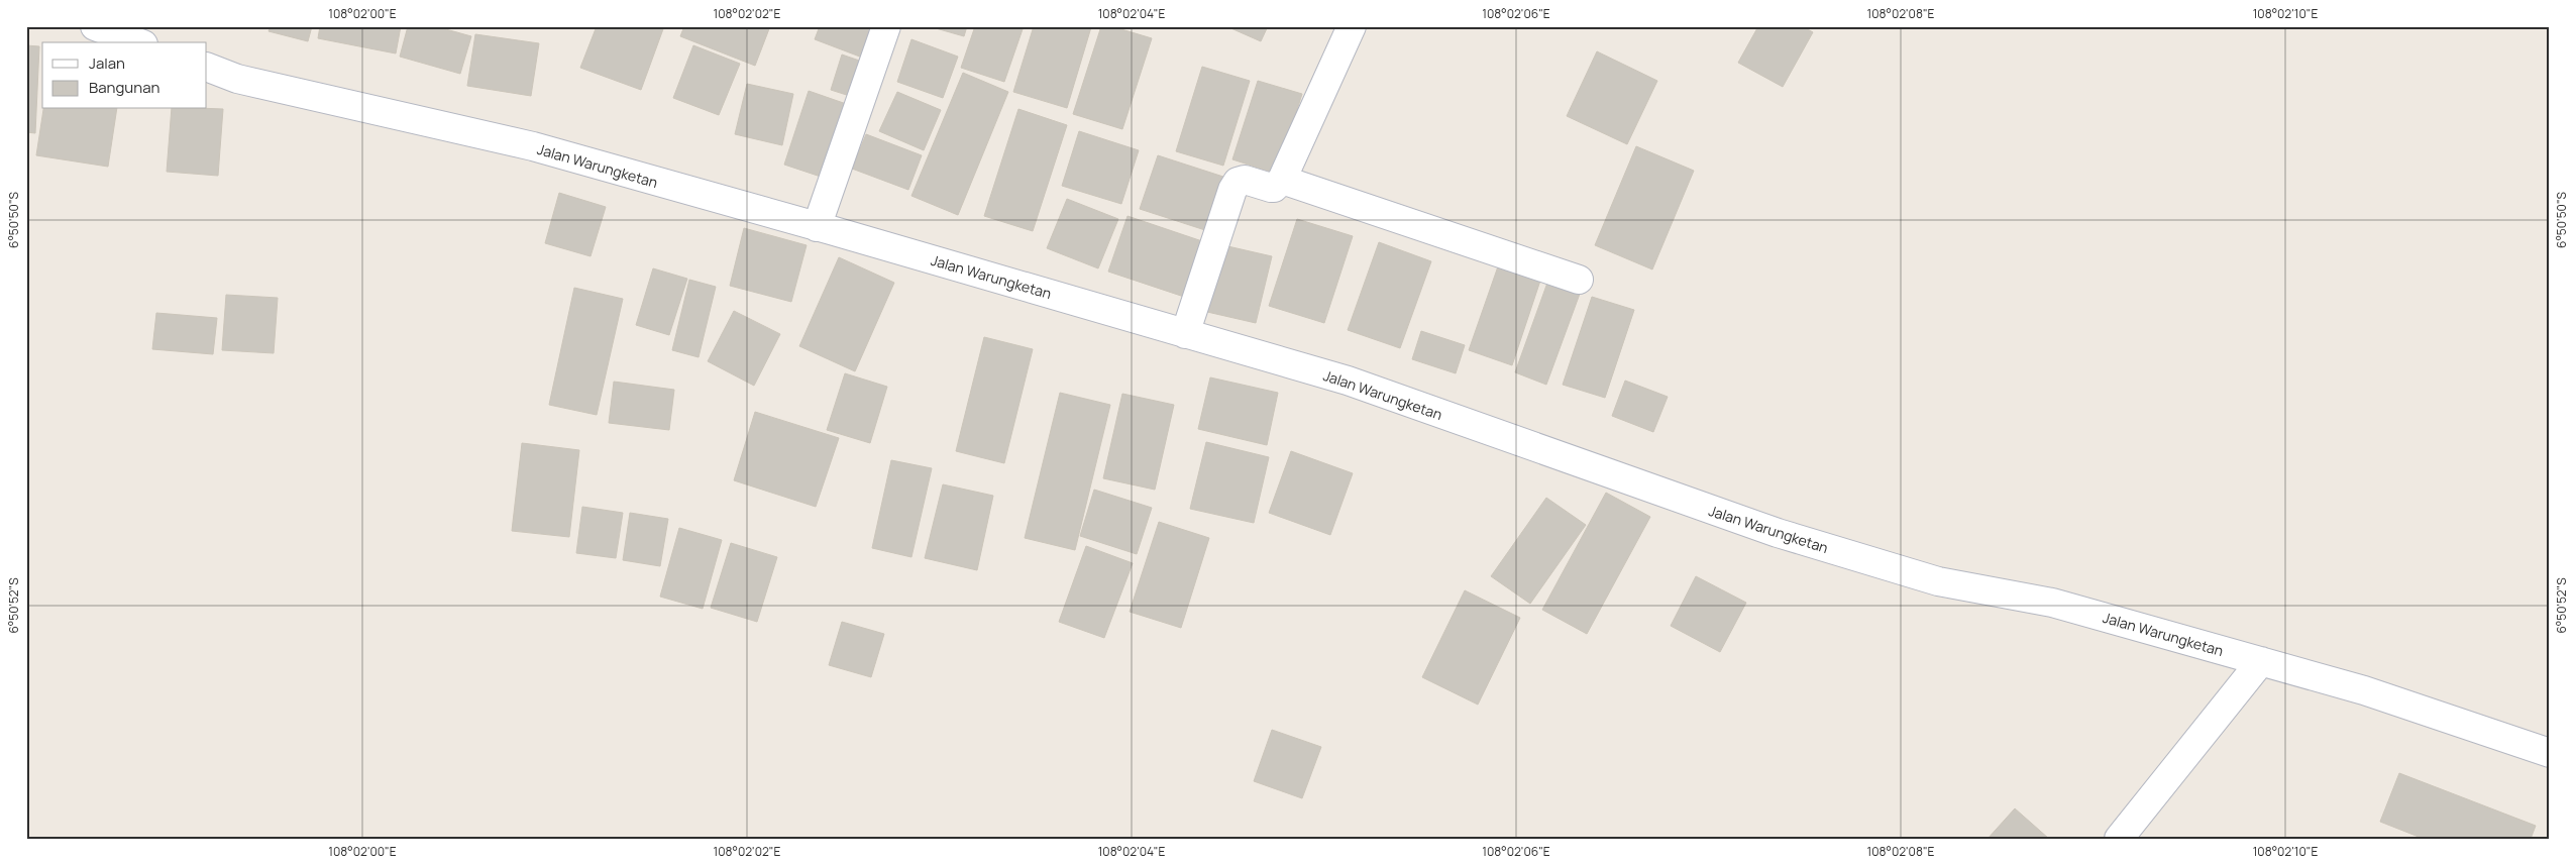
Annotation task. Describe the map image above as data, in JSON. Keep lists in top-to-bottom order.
{
  "streets": {
    "street": ["Jalan Warungketan"]
  },
  "legend": ["Jalan", "Bangunan"],
  "coordinates": [
    "108°02'00\"E",
    "108°02'02\"E",
    "108°02'04\"E",
    "108°02'06\"E",
    "108°02'08\"E",
    "108°02'10\"E",
    "6°50'50\"S",
    "6°50'52\"S"
  ]
}
